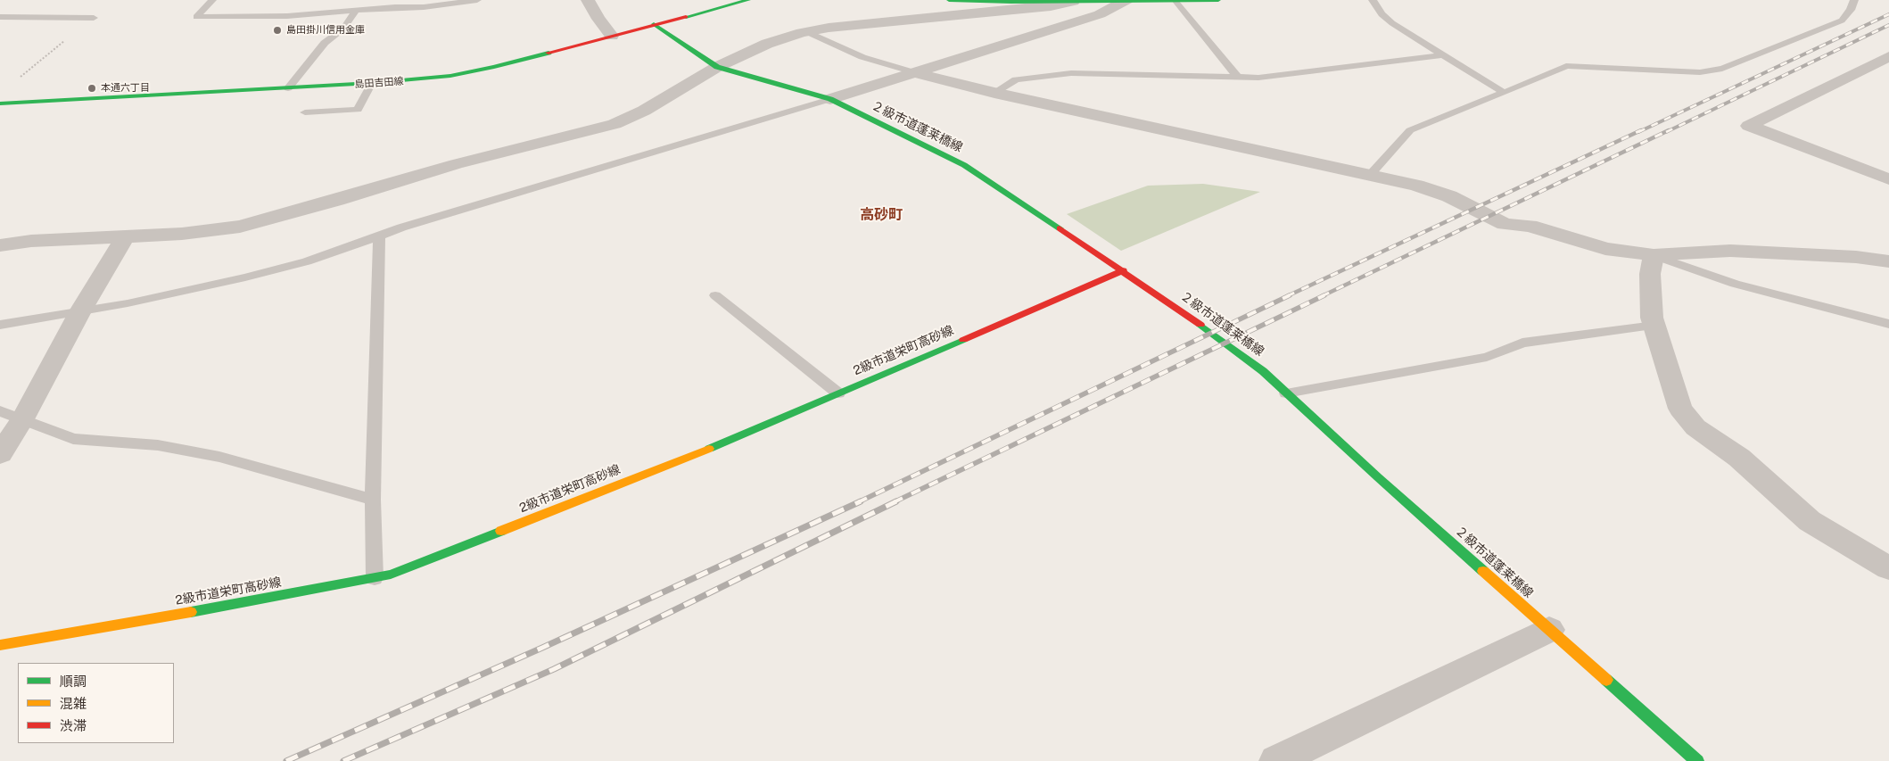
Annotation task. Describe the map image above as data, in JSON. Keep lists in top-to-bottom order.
{
  "streets": {
    "street": ["島田吉田線", "２級市道蓬莱橋線", "2級市道栄町高砂線"]
  },
  "crossings": [
    ["島田吉田線", "２級市道蓬莱橋線"],
    ["２級市道蓬莱橋線", "2級市道栄町高砂線"]
  ],
  "districts": ["高砂町"],
  "places": ["島田掛川信用金庫", "本通六丁目"],
  "legend": ["順調", "混雑", "渋滞"]
}
